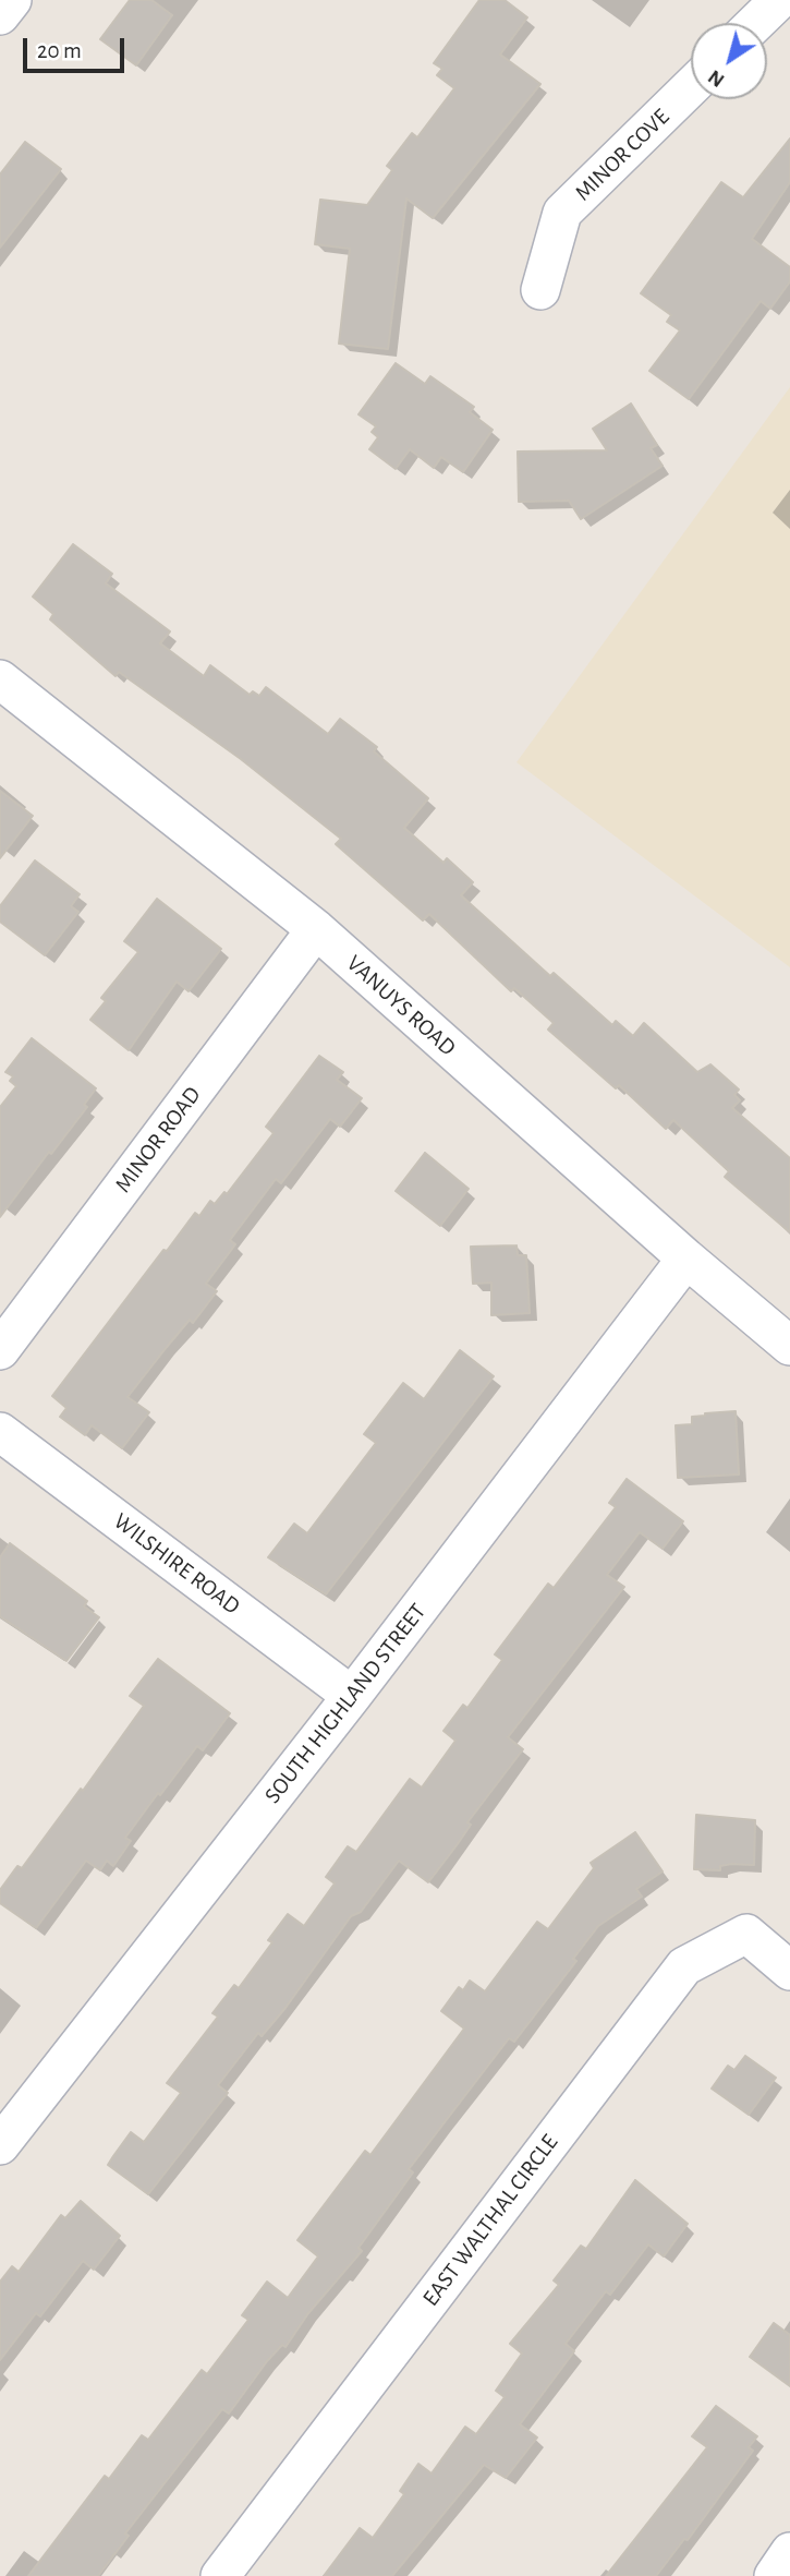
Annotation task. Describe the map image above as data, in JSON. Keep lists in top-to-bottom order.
{
  "streets": {
    "street": [
      "MINOR COVE",
      "VANUYS ROAD",
      "MINOR ROAD",
      "WILSHIRE ROAD",
      "SOUTH HIGHLAND STREET",
      "EAST WALTHAL CIRCLE"
    ]
  },
  "crossings": [
    ["VANUYS ROAD", "MINOR ROAD"],
    ["VANUYS ROAD", "SOUTH HIGHLAND STREET"],
    ["WILSHIRE ROAD", "SOUTH HIGHLAND STREET"]
  ],
  "scale_bar": "20 m",
  "north": "bottom left"
}
